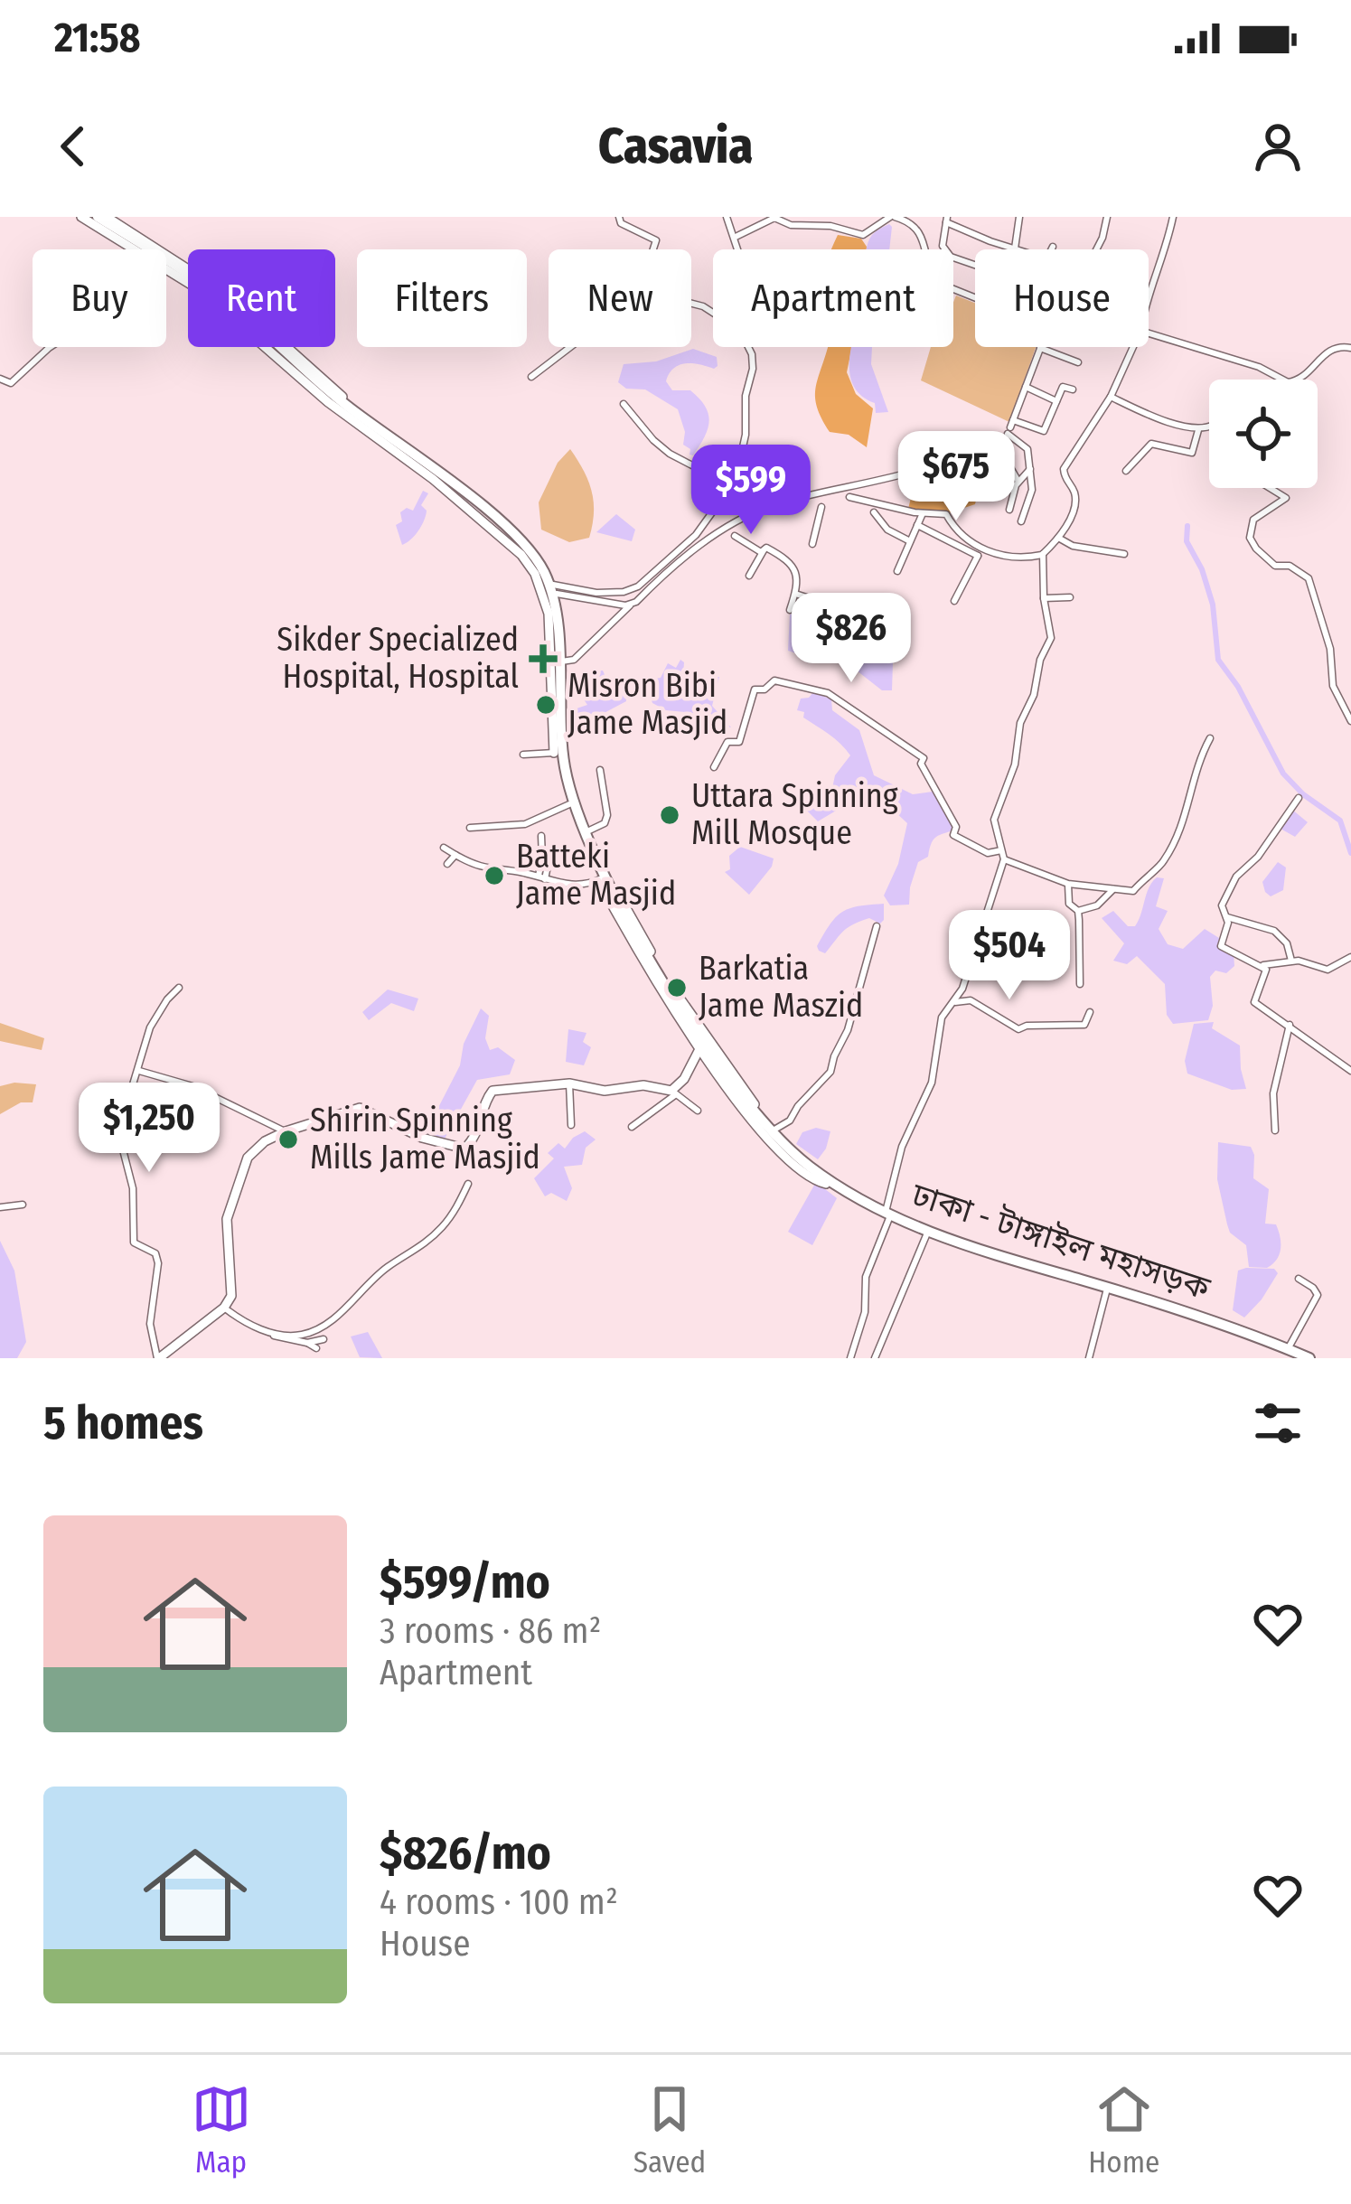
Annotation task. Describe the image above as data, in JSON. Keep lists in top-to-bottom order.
{
  "streets": {
    "highway": ["ঢাকা - টাঙ্গাইল মহাসড়ক"]
  },
  "places": {
    "health": ["Sikder Specialized Hospital, Hospital"],
    "other": [
      "Misron Bibi Jame Masjid",
      "Uttara Spinning Mill Mosque",
      "Batteki Jame Masjid",
      "Barkatia Jame Maszid",
      "Shirin Spinning Mills Jame Masjid"
    ]
  },
  "page": {
    "status": "21:58",
    "header": "Casavia",
    "chip": [
      "Buy",
      "Rent",
      "Filters",
      "New",
      "Apartment",
      "House"
    ],
    "price": [
      "$675",
      "$599",
      "$826",
      "$504",
      "$1,250"
    ],
    "heading": "5 homes",
    "list": [
      {
        "name": "$599/mo",
        "note": "3 rooms · 86 m² · Apartment"
      },
      {
        "name": "$826/mo",
        "note": "4 rooms · 100 m² · House"
      }
    ],
    "tabs": ["Map", "Saved", "Home"]
  }
}
